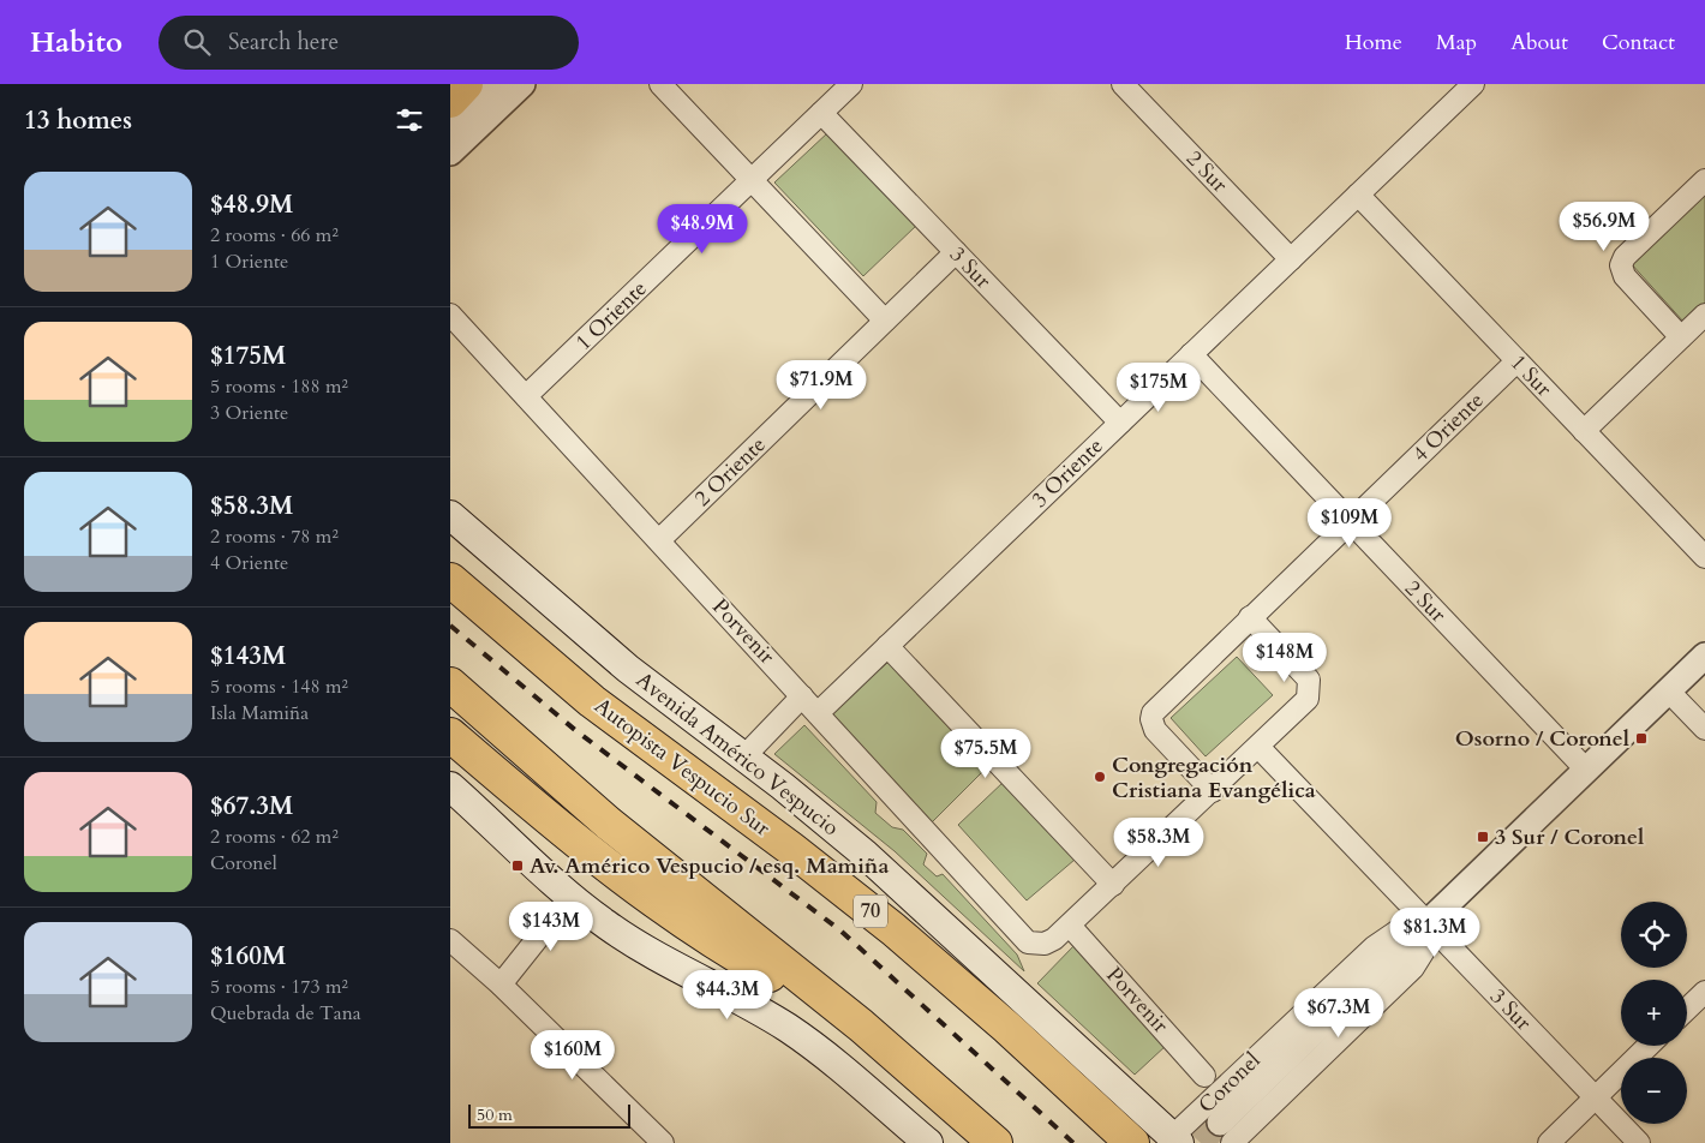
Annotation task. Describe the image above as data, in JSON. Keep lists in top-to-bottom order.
{
  "streets": {
    "highway": ["Autopista Vespucio Sur", "70"],
    "main road": ["Avenida Américo Vespucio"],
    "street": [
      "2 Sur",
      "3 Sur",
      "1 Oriente",
      "1 Sur",
      "4 Oriente",
      "2 Oriente",
      "3 Oriente",
      "Porvenir",
      "Coronel"
    ]
  },
  "crossings": [
    ["2 Sur", "4 Oriente"],
    ["2 Sur", "3 Oriente"],
    ["2 Sur", "Coronel"],
    ["3 Sur", "1 Oriente"],
    ["3 Sur", "2 Oriente"],
    ["3 Sur", "3 Oriente"],
    ["3 Sur", "Coronel"],
    ["1 Oriente", "Porvenir"],
    ["1 Sur", "4 Oriente"],
    ["1 Sur", "3 Oriente"],
    ["2 Oriente", "Porvenir"],
    ["3 Oriente", "Porvenir"],
    ["Avenida Américo Vespucio", "Coronel"]
  ],
  "places": {
    "transit": ["Osorno / Coronel", "3 Sur / Coronel", "Av. Américo Vespucio / esq. Mamiña"],
    "other": ["Congregación Cristiana Evangélica"]
  },
  "scale_bar": "50 m",
  "page": {
    "header": "Habito",
    "search": "Search here",
    "nav": [
      "Home",
      "Map",
      "About",
      "Contact"
    ],
    "heading": "13 homes",
    "list": [
      {
        "name": "$48.9M",
        "note": "2 rooms · 66 m² · 1 Oriente"
      },
      {
        "name": "$175M",
        "note": "5 rooms · 188 m² · 3 Oriente"
      },
      {
        "name": "$58.3M",
        "note": "2 rooms · 78 m² · 4 Oriente"
      },
      {
        "name": "$143M",
        "note": "5 rooms · 148 m² · Isla Mamiña"
      },
      {
        "name": "$67.3M",
        "note": "2 rooms · 62 m² · Coronel"
      },
      {
        "name": "$160M",
        "note": "5 rooms · 173 m² · Quebrada de Tana"
      }
    ],
    "price": [
      "$56.9M",
      "$48.9M",
      "$71.9M",
      "$175M",
      "$109M",
      "$148M",
      "$75.5M",
      "$58.3M",
      "$143M",
      "$81.3M",
      "$44.3M",
      "$67.3M",
      "$160M"
    ],
    "map_buttons": ["+", "−"],
    "scale": "50 m"
  }
}
